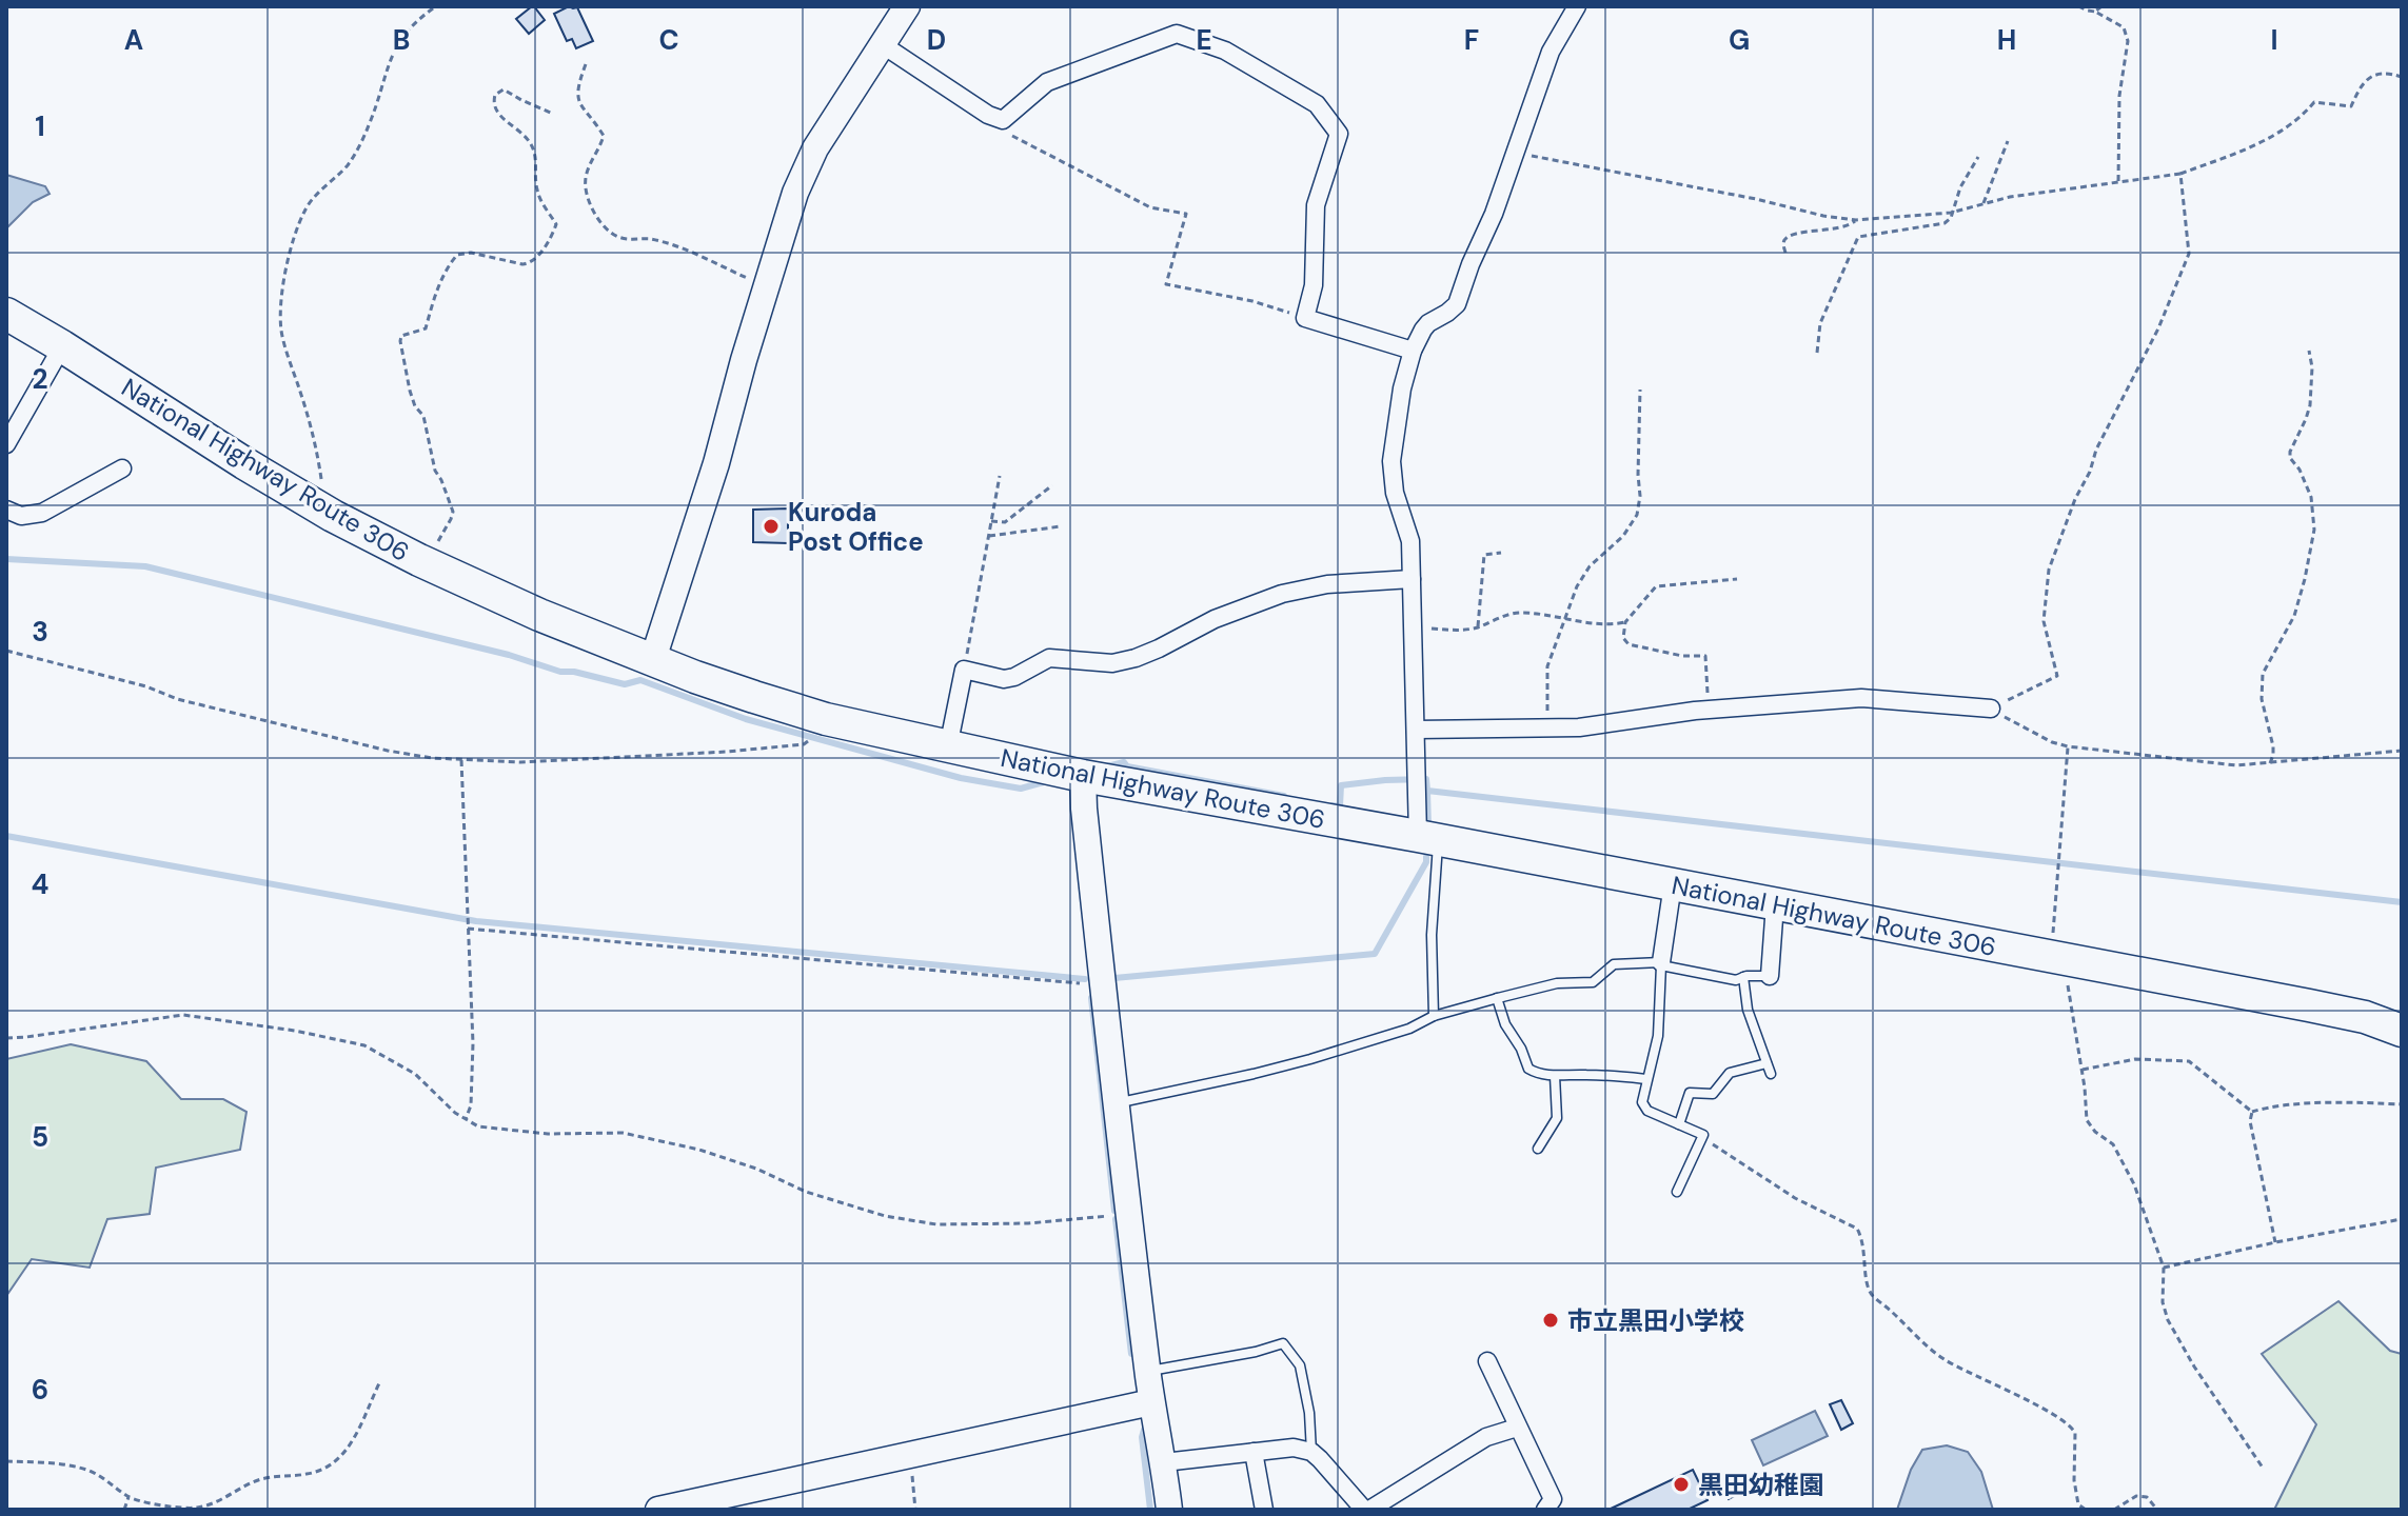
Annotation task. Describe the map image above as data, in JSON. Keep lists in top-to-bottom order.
{
  "streets": {
    "highway": ["National Highway Route 306"]
  },
  "places": ["Kuroda Post Office", "市立黒田小学校", "黒田幼稚園"],
  "grid": {
    "columns": [
      "A",
      "B",
      "C",
      "D",
      "E",
      "F",
      "G",
      "H",
      "I"
    ],
    "rows": [
      "1",
      "2",
      "3",
      "4",
      "5",
      "6"
    ]
  }
}
